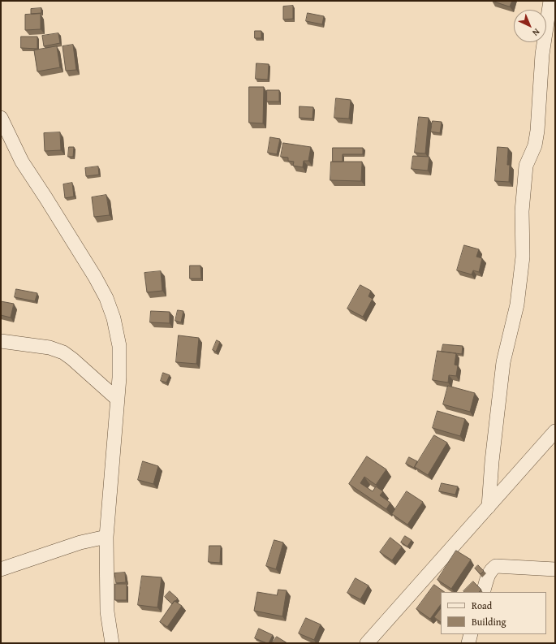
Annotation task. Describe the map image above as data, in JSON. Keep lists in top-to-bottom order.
{
  "legend": ["Road", "Building"],
  "north": "bottom right"
}
